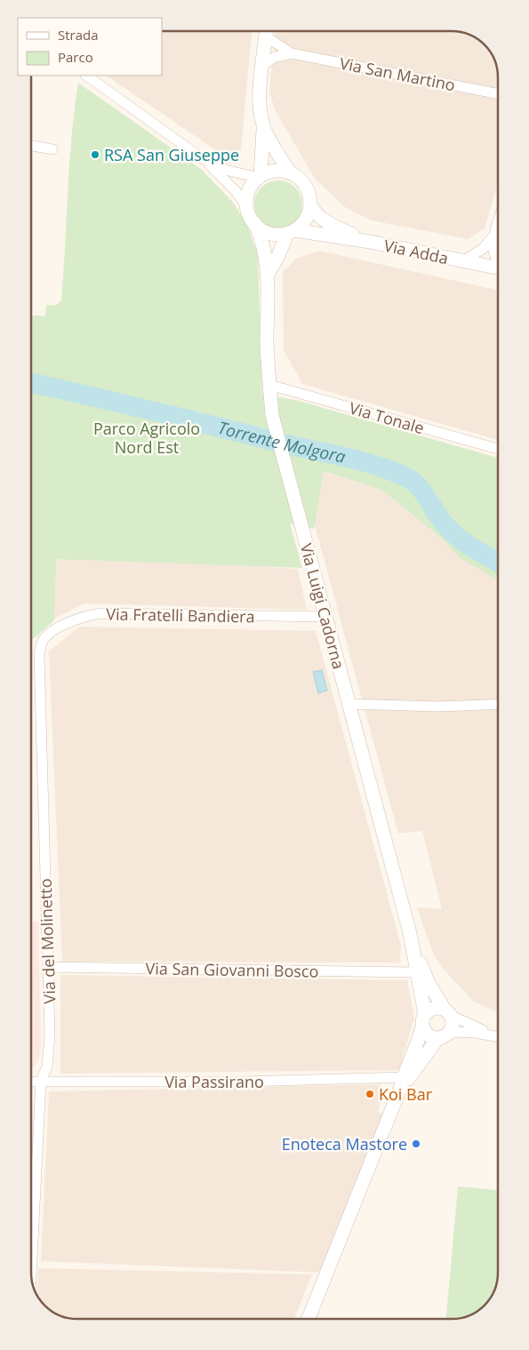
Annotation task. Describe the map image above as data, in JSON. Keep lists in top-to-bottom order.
{
  "streets": {
    "street": [
      "Via San Martino",
      "Via Adda",
      "Via Tonale",
      "Via Luigi Cadorna",
      "Via Fratelli Bandiera",
      "Via del Molinetto",
      "Via San Giovanni Bosco",
      "Via Passirano"
    ]
  },
  "crossings": [
    ["Via Adda", "Via Luigi Cadorna"],
    ["Via Tonale", "Via Luigi Cadorna"],
    ["Via Luigi Cadorna", "Via Fratelli Bandiera"],
    ["Via Luigi Cadorna", "Via San Giovanni Bosco"],
    ["Via Fratelli Bandiera", "Via del Molinetto"],
    ["Via del Molinetto", "Via San Giovanni Bosco"],
    ["Via del Molinetto", "Via Passirano"]
  ],
  "water": ["Torrente Molgora"],
  "parks": ["Parco Agricolo Nord Est"],
  "places": ["RSA San Giuseppe", "Koi Bar", "Enoteca Mastore"],
  "legend": ["Strada", "Parco"]
}
